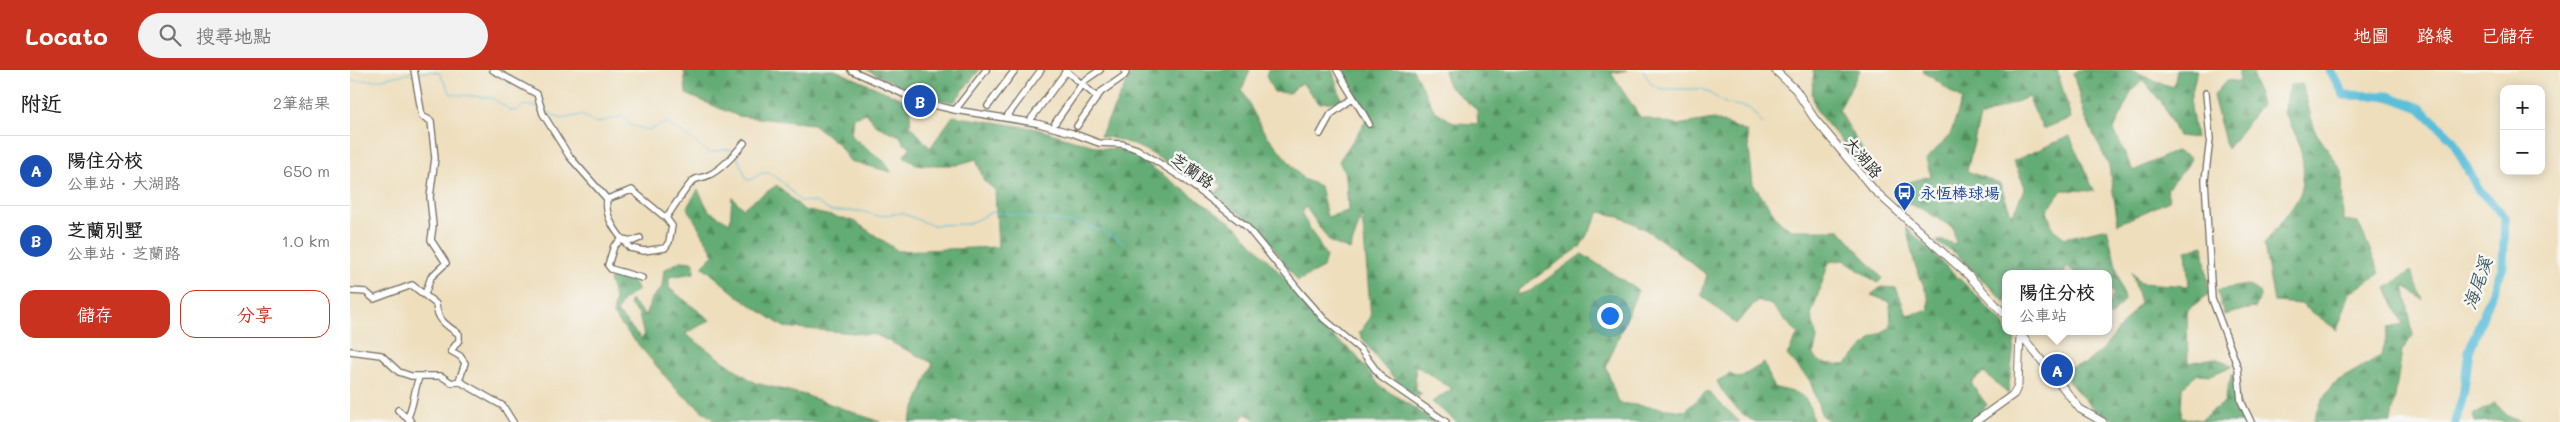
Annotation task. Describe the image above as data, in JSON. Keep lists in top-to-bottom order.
{
  "streets": {
    "street": ["大湖路", "芝蘭路"]
  },
  "water": ["海尾溪"],
  "places": {
    "bus stop": ["永恆棒球場"]
  },
  "page": {
    "header": "Locato",
    "search": "搜尋地點",
    "nav": ["地圖", "路線", "已儲存"],
    "heading": ["附近", "2筆結果"],
    "pins": ["B", "A"],
    "map_buttons": ["+", "−"],
    "list": [
      {
        "mark": "A",
        "name": "陽住分校",
        "note": "公車站 · 大湖路",
        "value": "650 m"
      },
      {
        "mark": "B",
        "name": "芝蘭別墅",
        "note": "公車站 · 芝蘭路",
        "value": "1.0 km"
      }
    ],
    "popup": ["陽住分校", "公車站"],
    "buttons": ["儲存", "分享"]
  }
}
